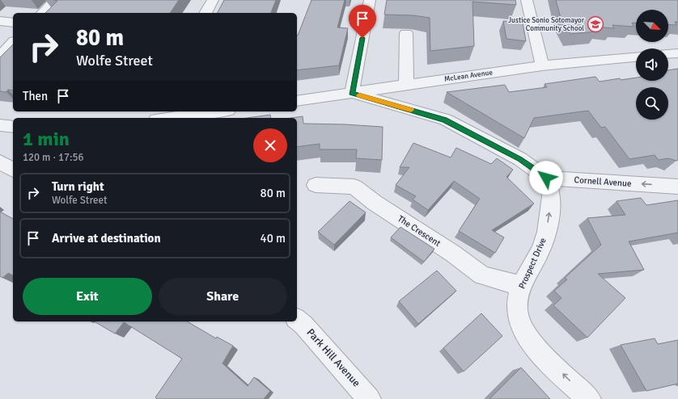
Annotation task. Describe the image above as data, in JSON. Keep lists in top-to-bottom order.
{
  "streets": {
    "street": [
      "McLean Avenue",
      "Cornell Avenue",
      "The Crescent",
      "Prospect Drive",
      "Park Hill Avenue"
    ]
  },
  "crossings": [
    ["Cornell Avenue", "Prospect Drive"],
    ["The Crescent", "Prospect Drive"]
  ],
  "one_way": ["Cornell Avenue", "Prospect Drive"],
  "places": {
    "school or university": ["Justice Sonio Sotomayor Community School"]
  },
  "north": "bottom right",
  "page": {
    "turn": ["80 m", "Wolfe Street"],
    "then": "Then",
    "heading": ["1 min", "120 m · 17:56"],
    "list": [
      {
        "name": "Turn right",
        "note": "Wolfe Street",
        "value": "80 m"
      },
      {
        "name": "Arrive at destination",
        "value": "40 m"
      }
    ],
    "buttons": ["Exit", "Share"]
  }
}
